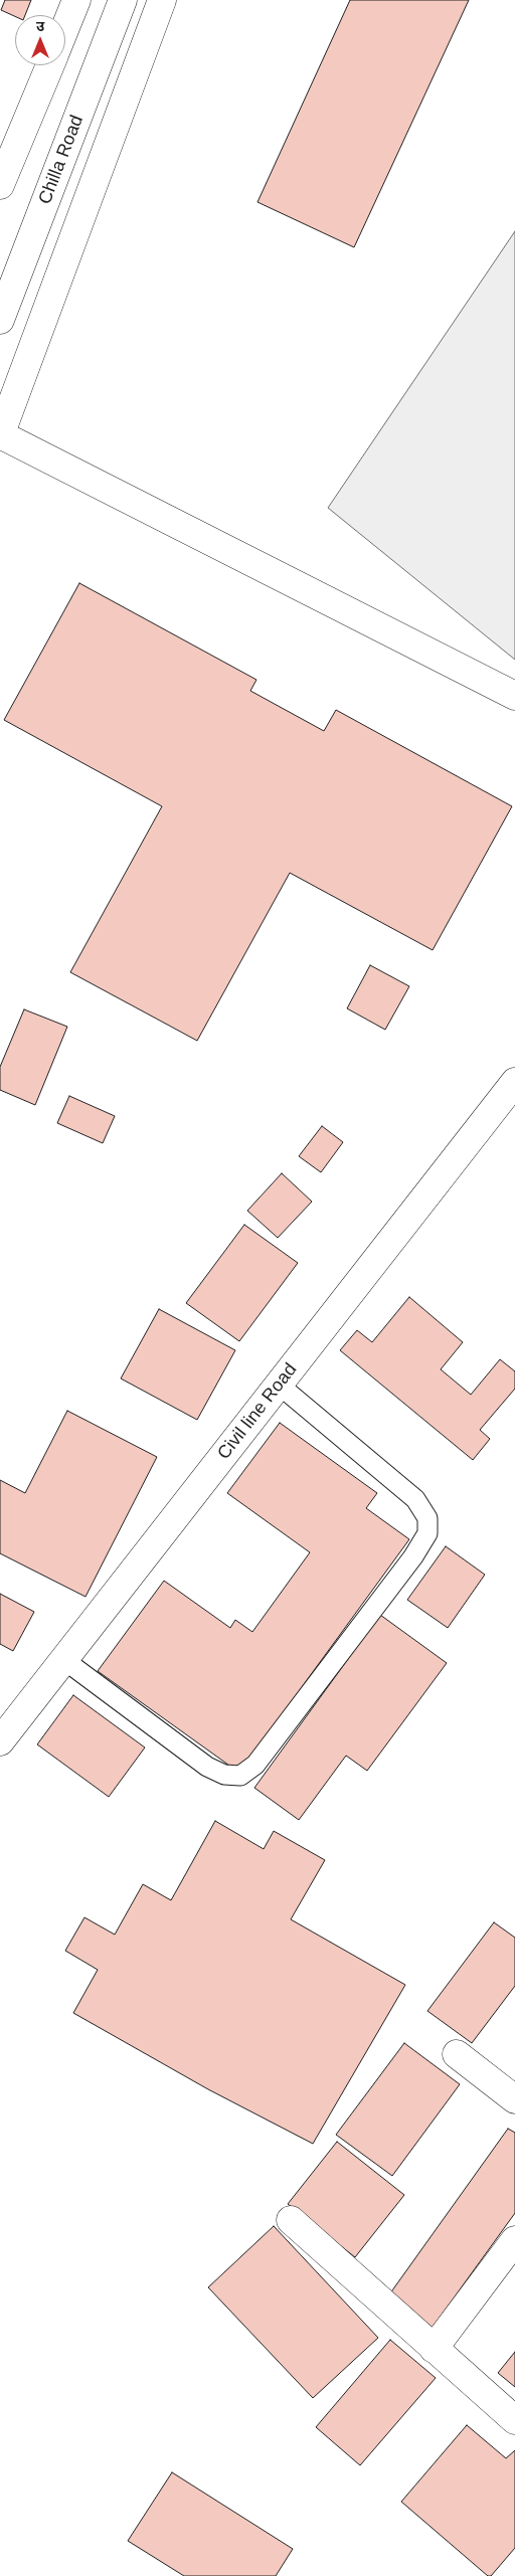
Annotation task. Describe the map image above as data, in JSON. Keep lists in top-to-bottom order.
{
  "streets": {
    "street": ["Chilla Road", "Civil line Road"]
  },
  "north": "top"
}
